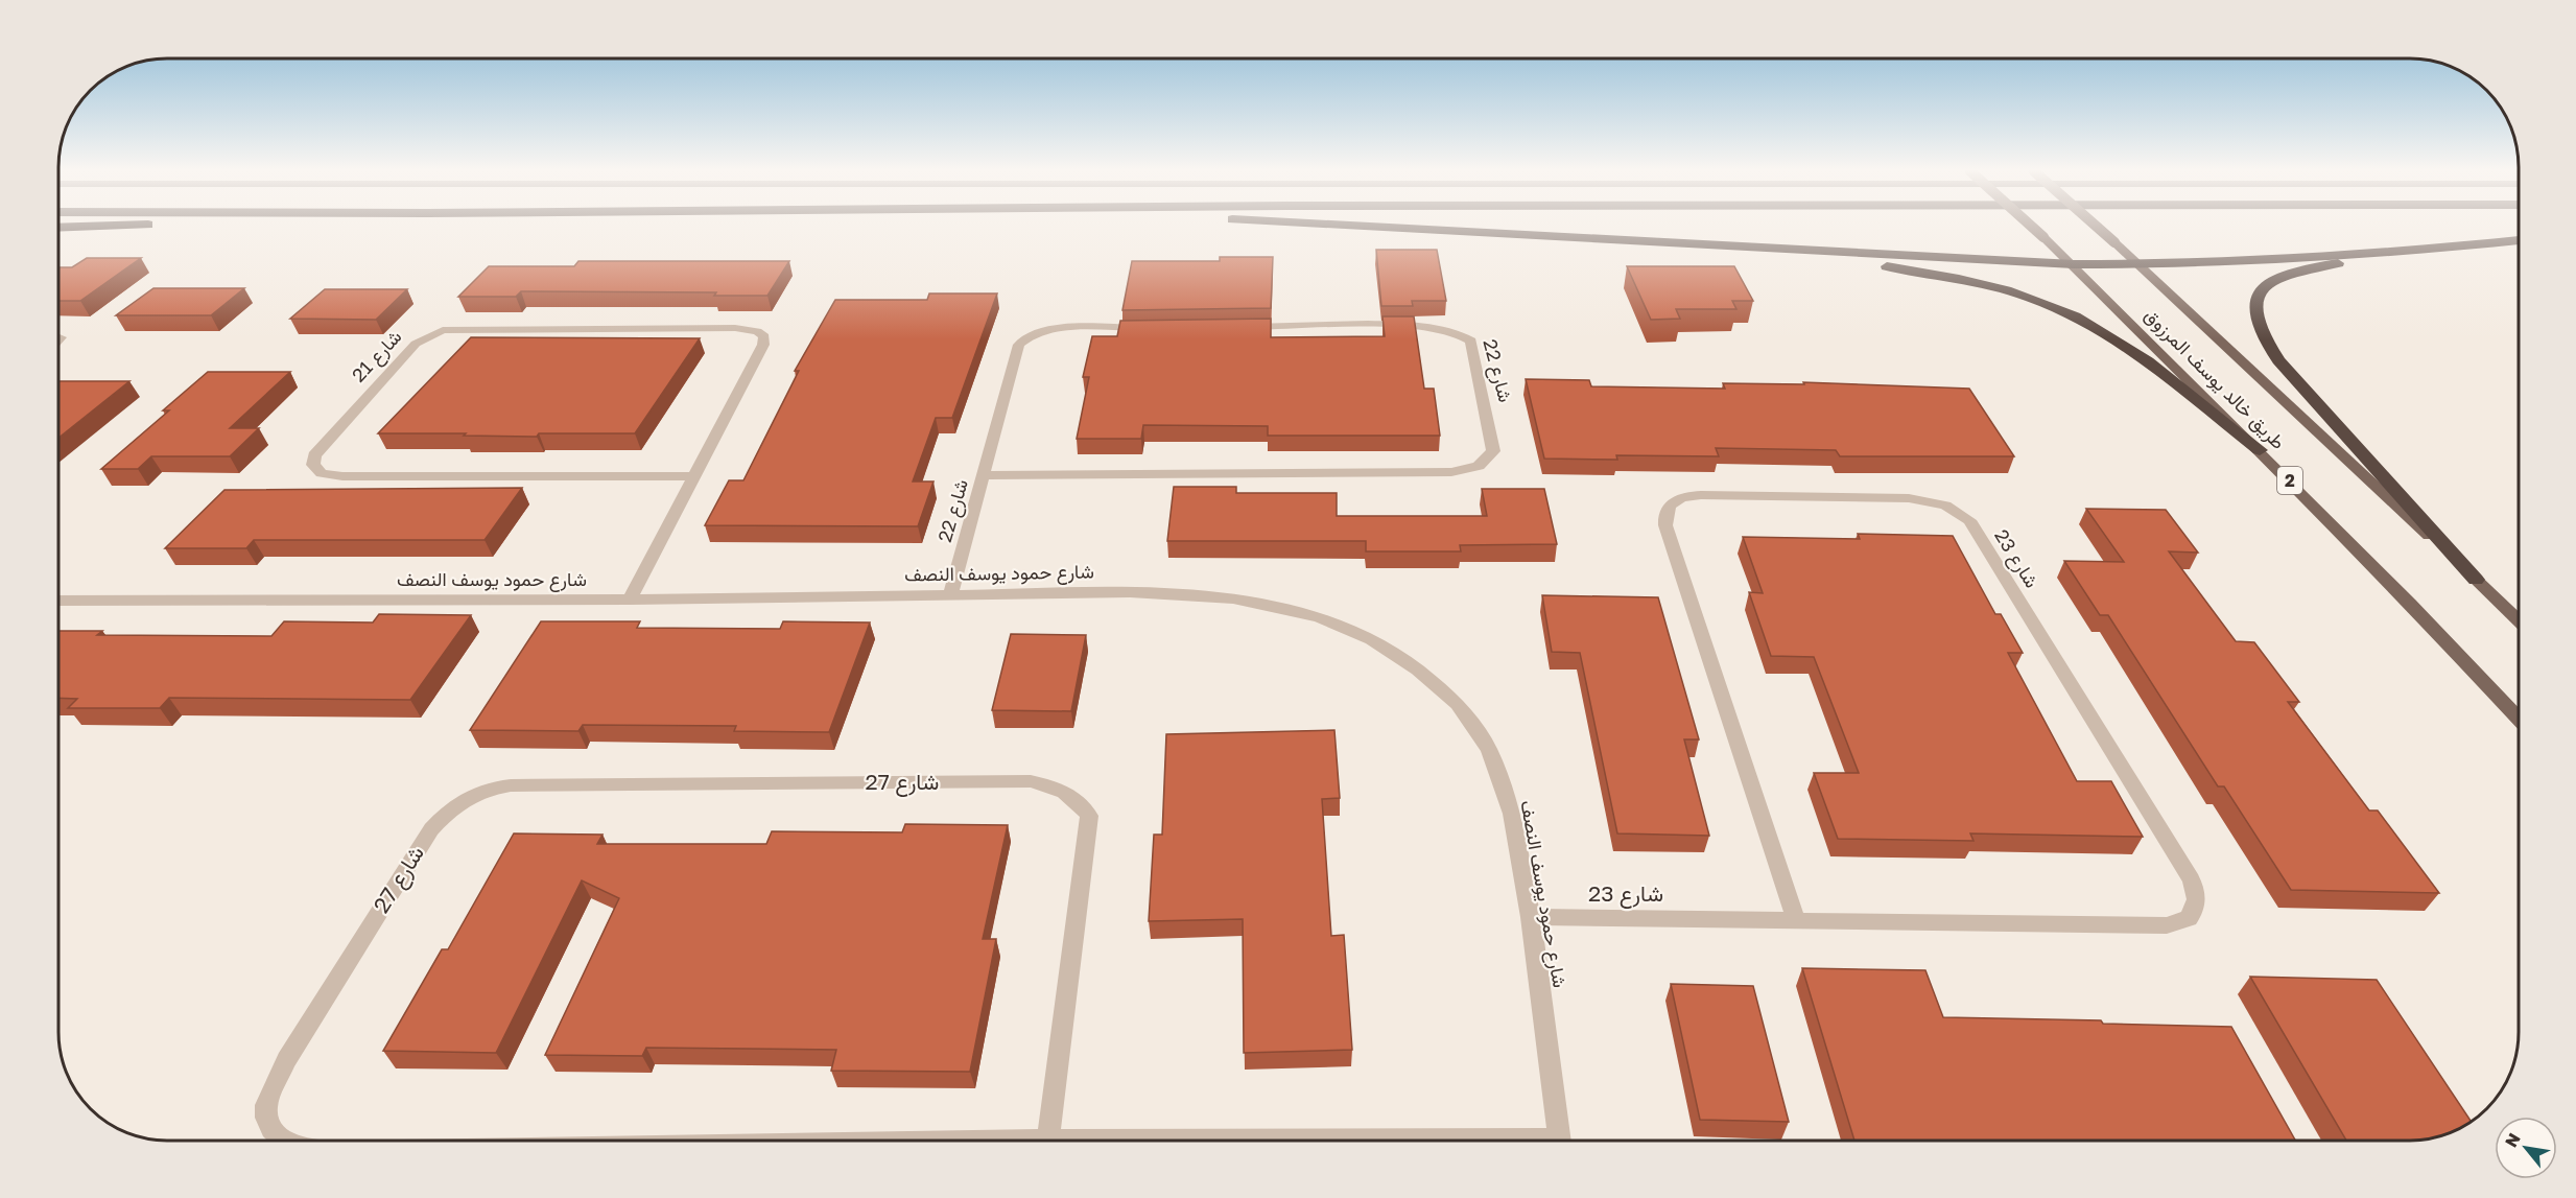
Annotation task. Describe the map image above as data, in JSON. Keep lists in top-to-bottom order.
{
  "streets": {
    "main road": ["طريق خالد يوسف المرزوق", "2"],
    "street": [
      "شارع 21",
      "شارع 22",
      "شارع 23",
      "شارع حمود يوسف النصف",
      "شارع 27"
    ]
  },
  "crossings": [
    ["شارع 21", "شارع حمود يوسف النصف"],
    ["شارع 22", "شارع حمود يوسف النصف"],
    ["شارع 23", "شارع حمود يوسف النصف"]
  ],
  "north": "top left"
}
